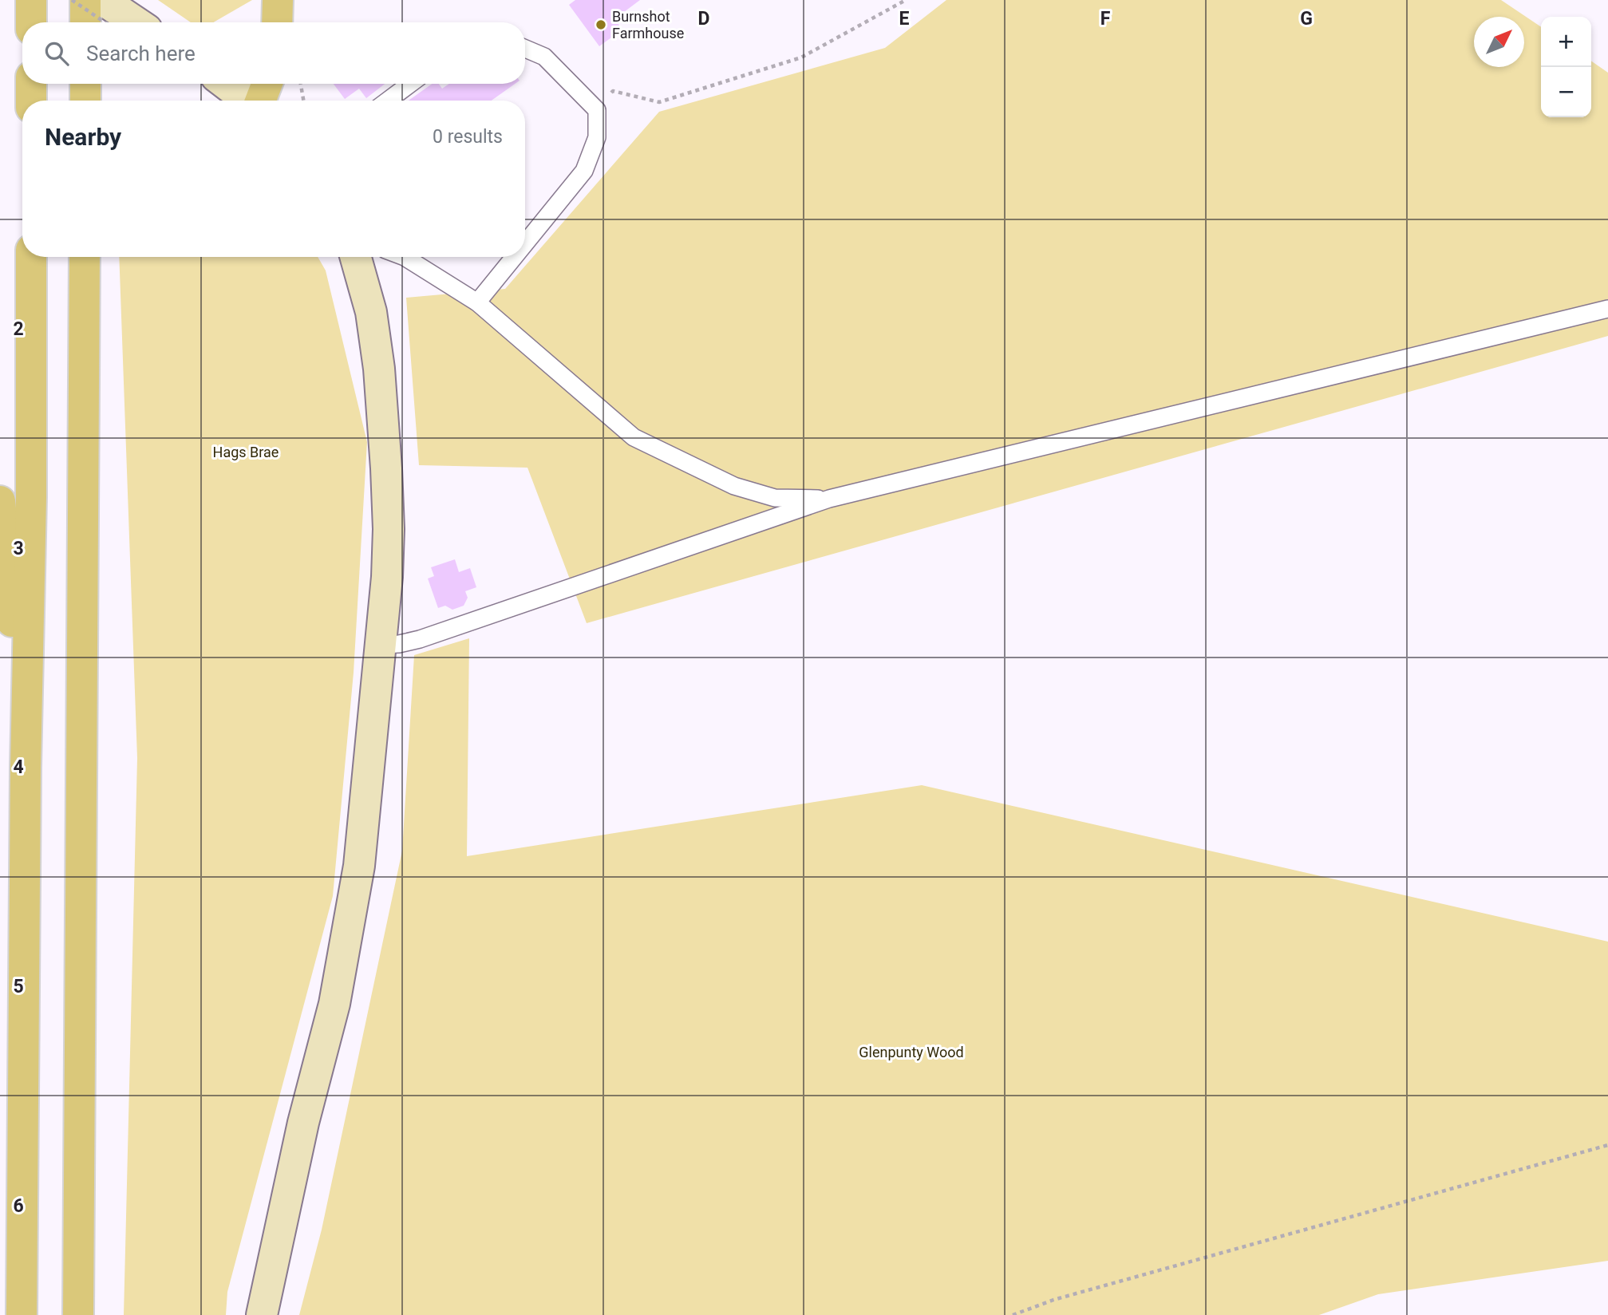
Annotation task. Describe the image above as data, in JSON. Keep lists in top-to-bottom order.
{
  "parks": ["Hags Brae", "Glenpunty Wood"],
  "places": ["Burnshot Farmhouse"],
  "north": "top right",
  "page": {
    "map_buttons": ["+", "−"],
    "search": "Search here",
    "heading": ["Nearby", "0 results"]
  },
  "grid": {
    "columns": [
      "D",
      "E",
      "F",
      "G"
    ],
    "rows": [
      "2",
      "3",
      "4",
      "5",
      "6"
    ]
  }
}
